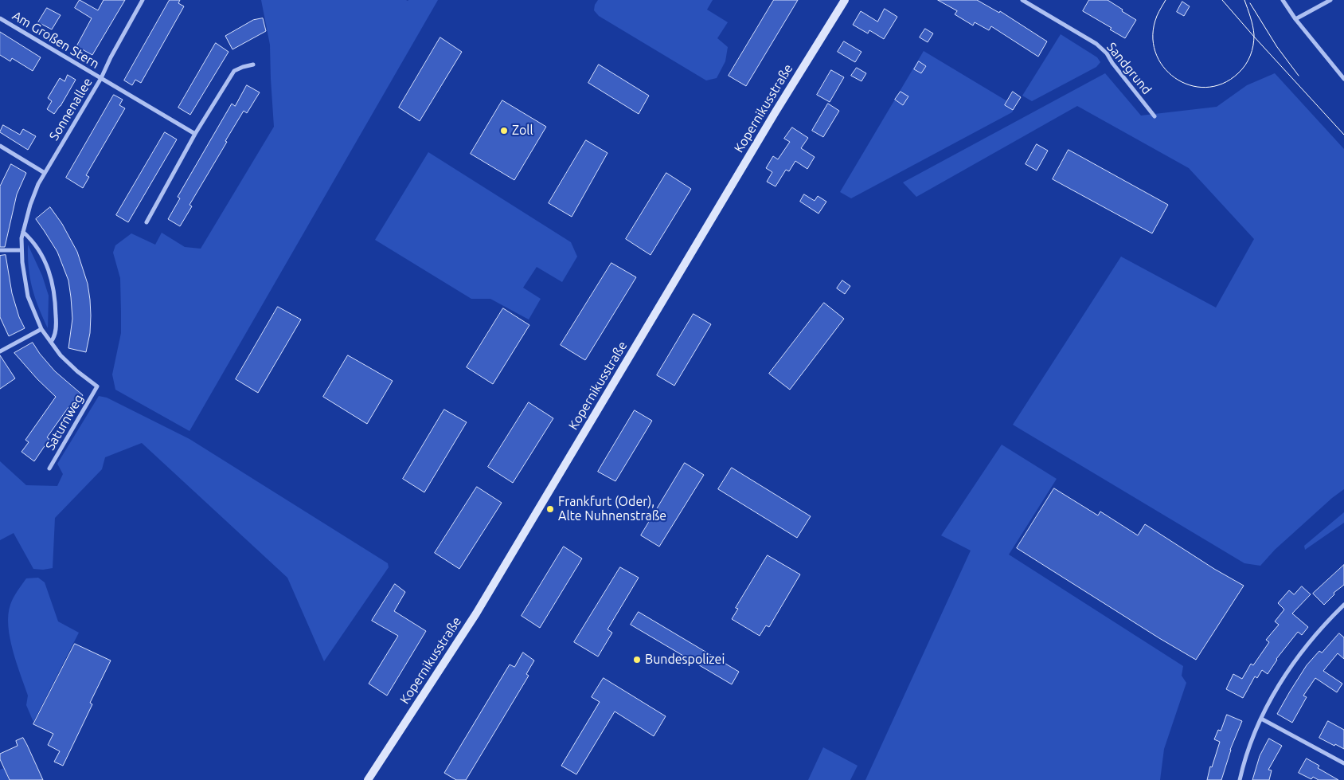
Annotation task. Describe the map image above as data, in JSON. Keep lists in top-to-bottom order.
{
  "streets": {
    "main road": ["Kopernikusstraße"],
    "street": [
      "Am Großen Stern",
      "Sandgrund",
      "Sonnenallee",
      "Saturnweg"
    ]
  },
  "crossings": [
    ["Am Großen Stern", "Sonnenallee"],
    ["Sonnenallee", "Saturnweg"]
  ],
  "places": ["Zoll", "Frankfurt (Oder), Alte Nuhnenstraße", "Bundespolizei"]
}
